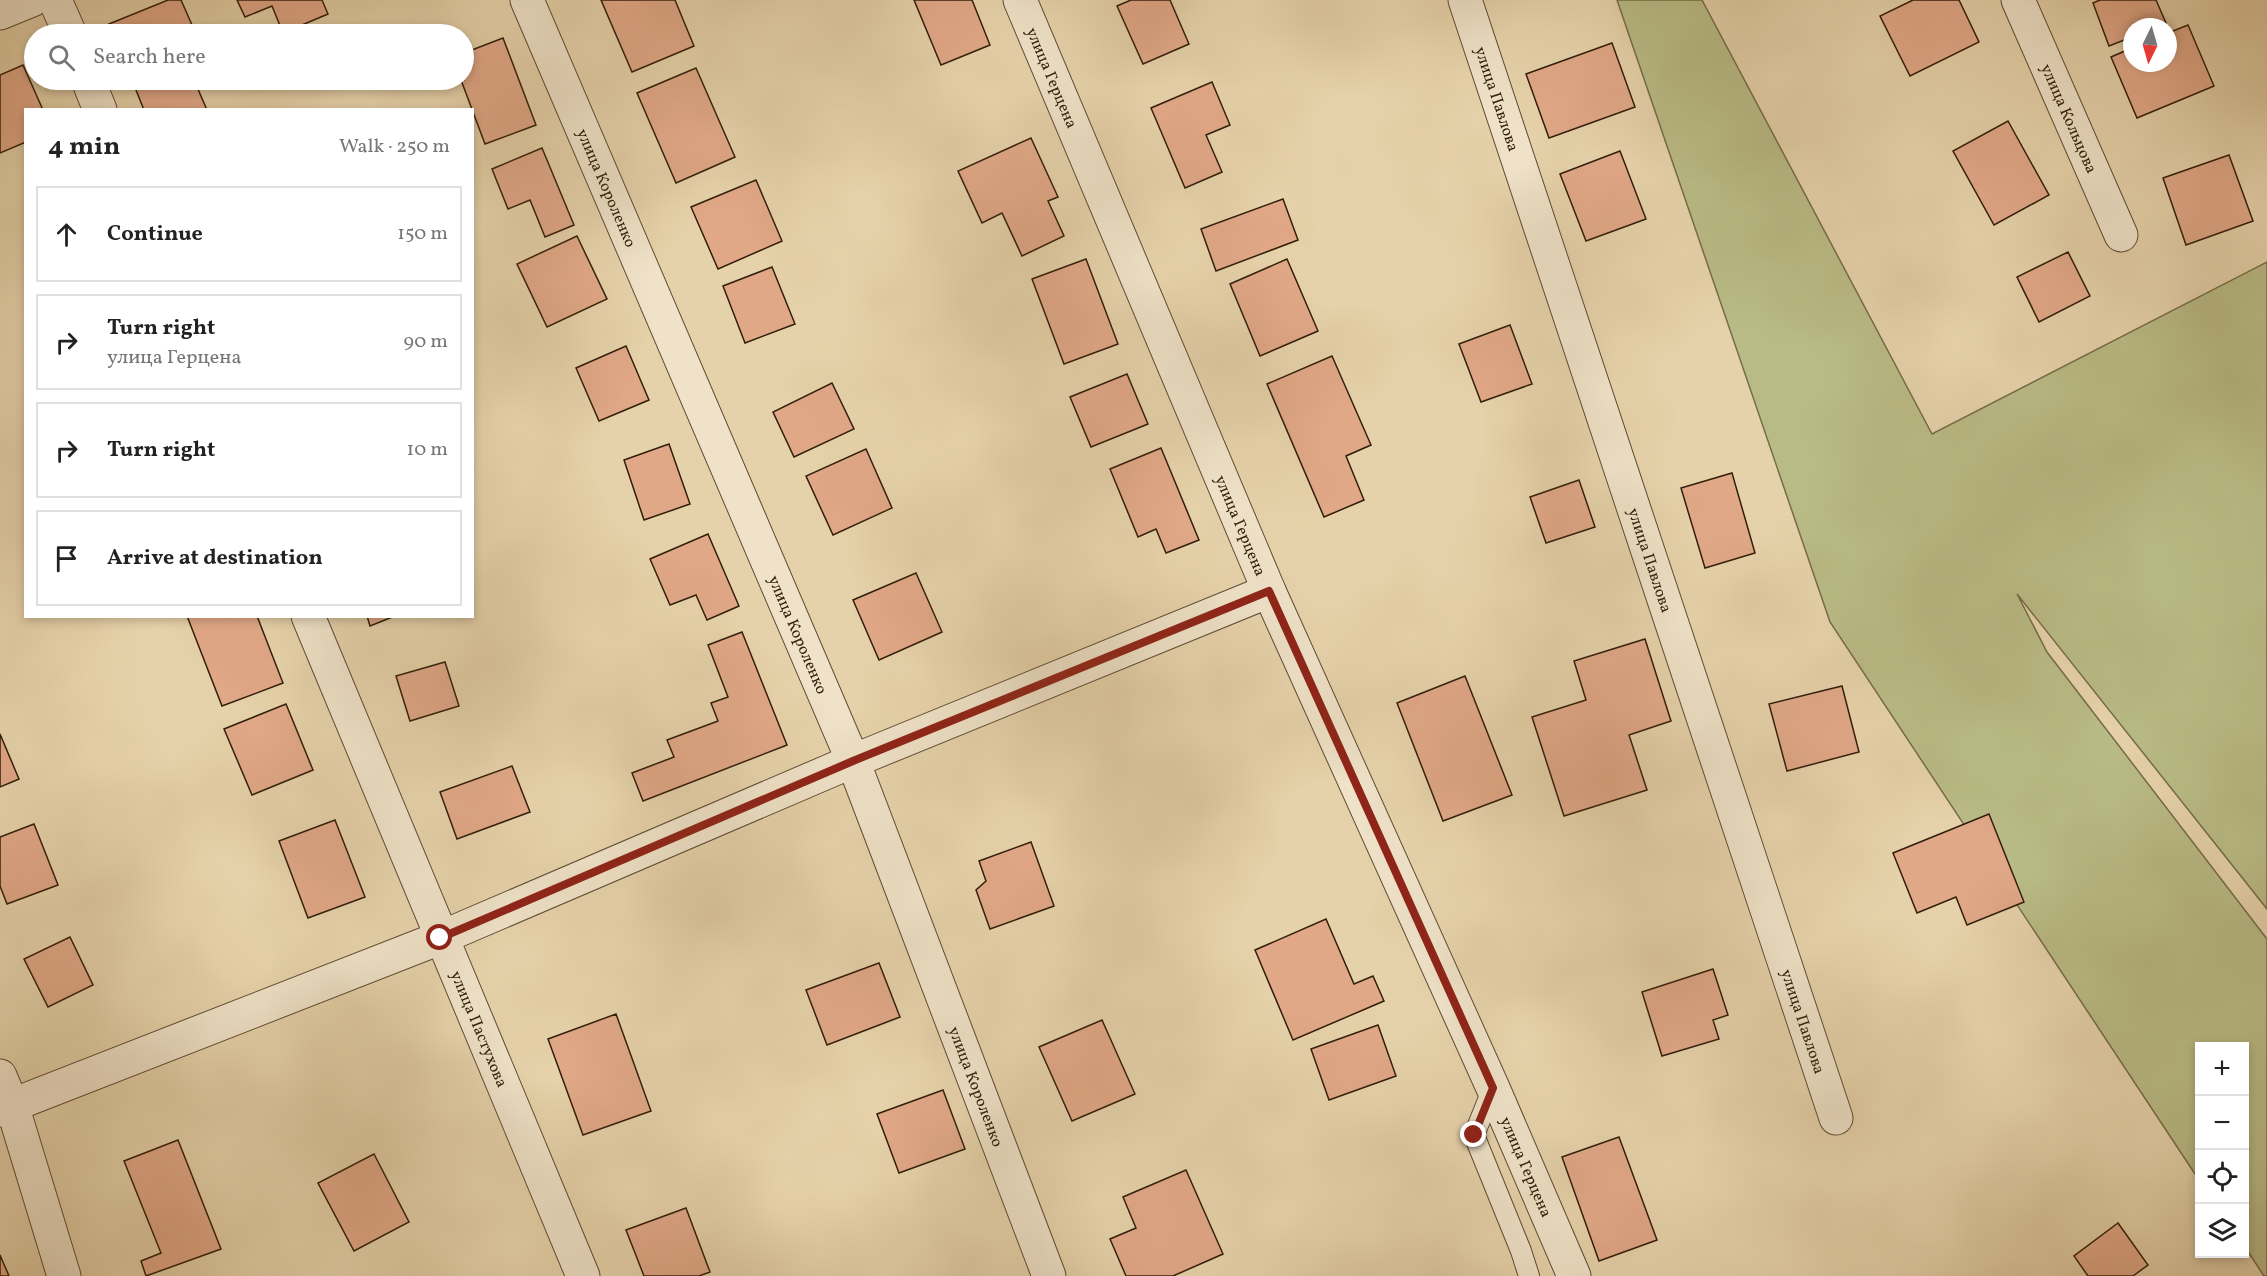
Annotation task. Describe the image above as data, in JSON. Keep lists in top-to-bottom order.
{
  "streets": {
    "street": [
      "улица Герцена",
      "улица Павлова",
      "улица Кольцова",
      "улица Короленко",
      "улица Пастухова"
    ]
  },
  "north": "bottom",
  "page": {
    "search": "Search here",
    "heading": ["4 min", "Walk · 250 m"],
    "list": [
      ["Continue", "150 m"],
      ["Turn right", "улица Герцена", "90 m"],
      ["Turn right", "10 m"],
      "Arrive at destination"
    ],
    "map_buttons": ["+", "−"]
  }
}
